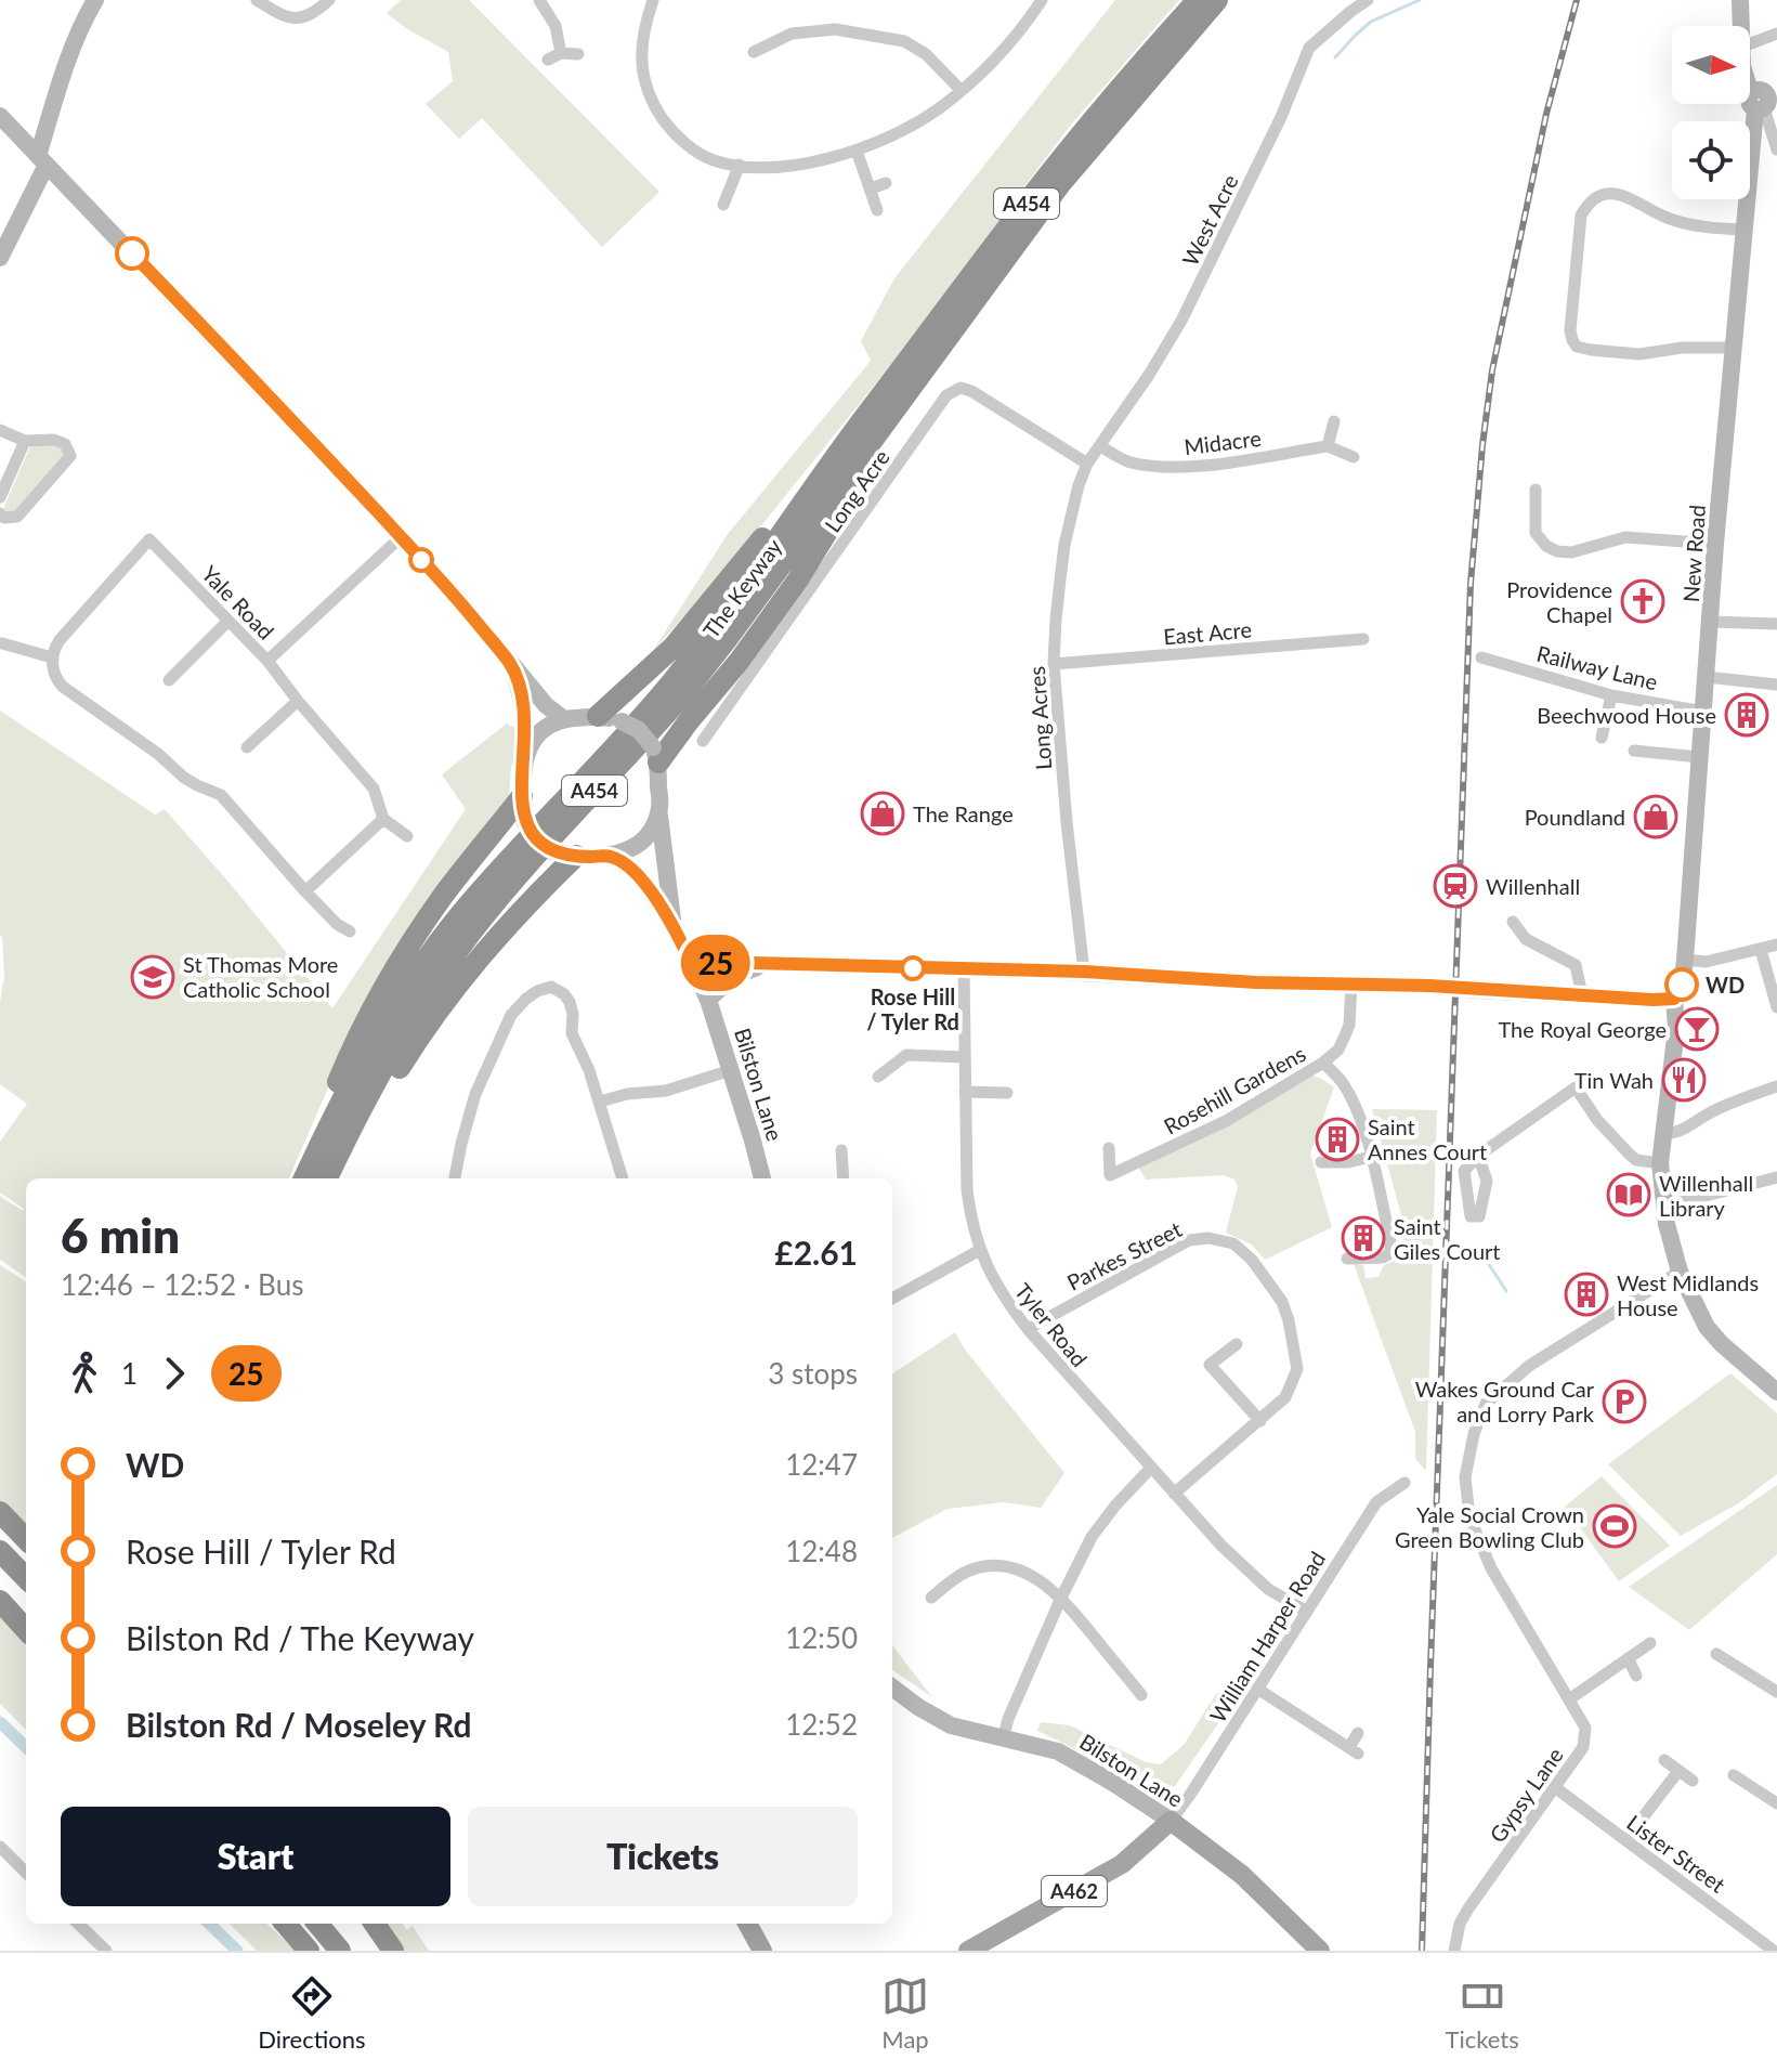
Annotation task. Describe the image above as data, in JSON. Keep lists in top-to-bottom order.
{
  "streets": {
    "highway": ["A454", "The Keyway"],
    "main road": ["New Road", "Bilston Lane", "A462"],
    "street": [
      "West Acre",
      "Midacre",
      "Long Acre",
      "Yale Road",
      "East Acre",
      "Railway Lane",
      "Long Acres",
      "Rosehill Gardens",
      "Parkes Street",
      "Tyler Road",
      "William Harper Road",
      "Gypsy Lane",
      "Lister Street"
    ]
  },
  "crossings": [
    ["West Acre", "Midacre"],
    ["West Acre", "Long Acre"],
    ["West Acre", "Long Acres"],
    ["Long Acre", "Long Acres"],
    ["New Road", "Railway Lane"],
    ["New Road", "Gypsy Lane"],
    ["East Acre", "Long Acres"],
    ["Bilston Lane", "William Harper Road"],
    ["Bilston Lane", "A462"],
    ["Parkes Street", "Tyler Road"],
    ["Tyler Road", "William Harper Road"],
    ["William Harper Road", "A462"],
    ["Gypsy Lane", "Lister Street"]
  ],
  "places": {
    "church": ["Providence Chapel"],
    "building": [
      "Beechwood House",
      "Saint Annes Court",
      "Saint Giles Court",
      "West Midlands House"
    ],
    "shop": ["The Range", "Poundland"],
    "station": ["Willenhall"],
    "other": ["Rose Hill / Tyler Rd", "WD"],
    "school or university": ["St Thomas More Catholic School"],
    "bar": ["The Royal George"],
    "restaurant": ["Tin Wah"],
    "library": ["Willenhall Library"],
    "parking": ["Wakes Ground Car and Lorry Park"],
    "sports": ["Yale Social Crown Green Bowling Club"]
  },
  "lines": ["bus line 25"],
  "north": "right",
  "page": {
    "on_map": "25",
    "heading": ["6 min", "12:46 – 12:52 · Bus", "£2.61"],
    "legs": ["1", "25", "3 stops"],
    "list": [
      {
        "name": "WD",
        "value": "12:47"
      },
      {
        "name": "Rose Hill / Tyler Rd",
        "value": "12:48"
      },
      {
        "name": "Bilston Rd / The Keyway",
        "value": "12:50"
      },
      {
        "name": "Bilston Rd / Moseley Rd",
        "value": "12:52"
      }
    ],
    "buttons": ["Start", "Tickets"],
    "tabs": ["Directions", "Map", "Tickets"]
  }
}
